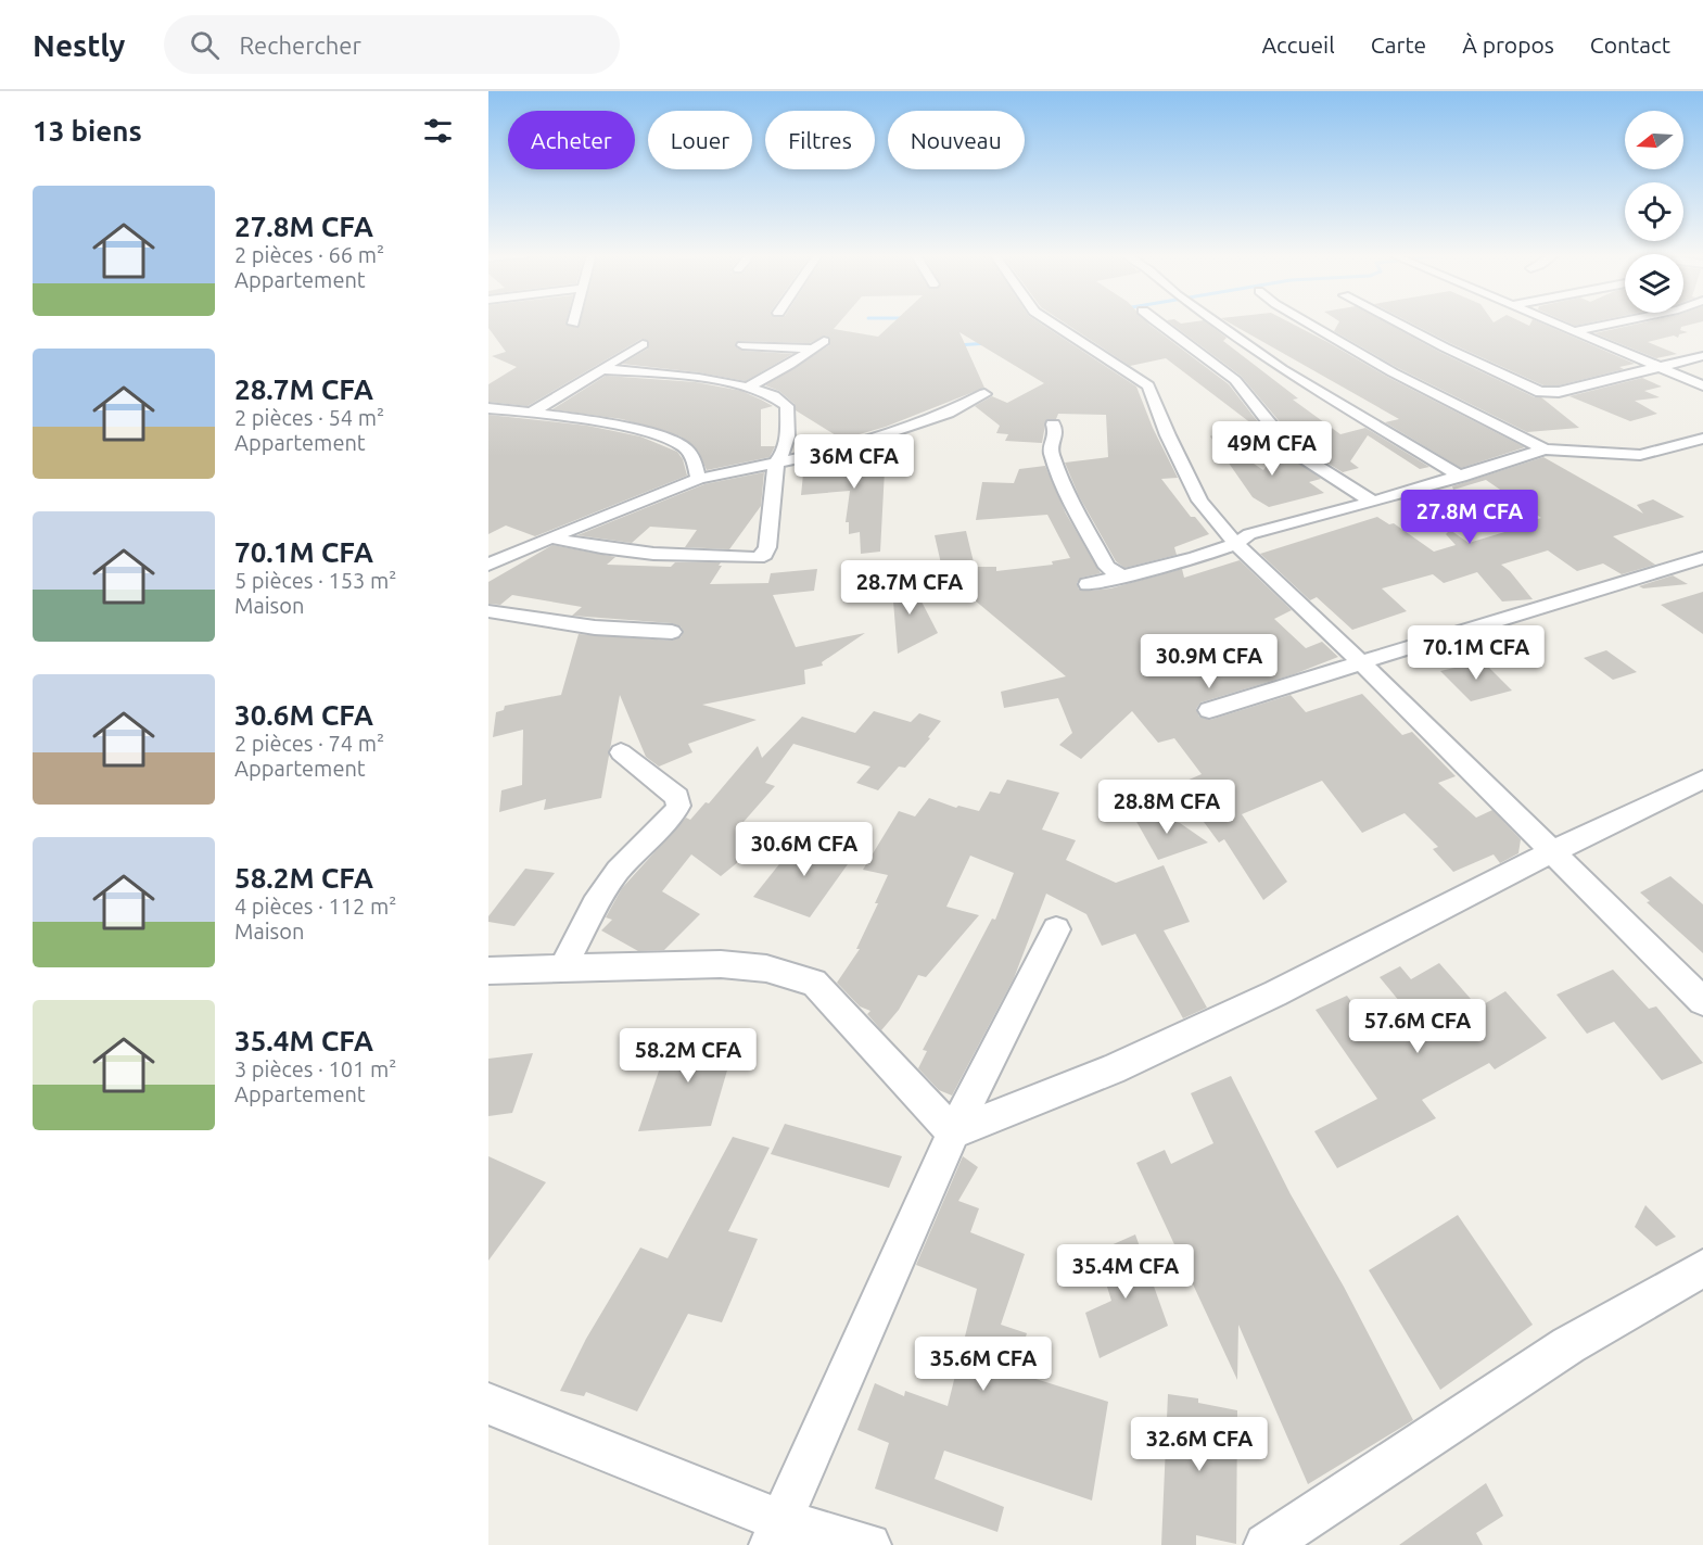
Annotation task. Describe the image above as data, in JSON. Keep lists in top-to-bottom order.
{
  "north": "left",
  "page": {
    "header": "Nestly",
    "search": "Rechercher",
    "nav": [
      "Accueil",
      "Carte",
      "À propos",
      "Contact"
    ],
    "heading": "13 biens",
    "chip": [
      "Acheter",
      "Louer",
      "Filtres",
      "Nouveau"
    ],
    "list": [
      {
        "name": "27.8M CFA",
        "note": "2 pièces · 66 m² · Appartement"
      },
      {
        "name": "28.7M CFA",
        "note": "2 pièces · 54 m² · Appartement"
      },
      {
        "name": "70.1M CFA",
        "note": "5 pièces · 153 m² · Maison"
      },
      {
        "name": "30.6M CFA",
        "note": "2 pièces · 74 m² · Appartement"
      },
      {
        "name": "58.2M CFA",
        "note": "4 pièces · 112 m² · Maison"
      },
      {
        "name": "35.4M CFA",
        "note": "3 pièces · 101 m² · Appartement"
      }
    ],
    "price": [
      "49M CFA",
      "36M CFA",
      "27.8M CFA",
      "28.7M CFA",
      "70.1M CFA",
      "30.9M CFA",
      "28.8M CFA",
      "30.6M CFA",
      "57.6M CFA",
      "58.2M CFA",
      "35.4M CFA",
      "35.6M CFA",
      "32.6M CFA"
    ]
  }
}
